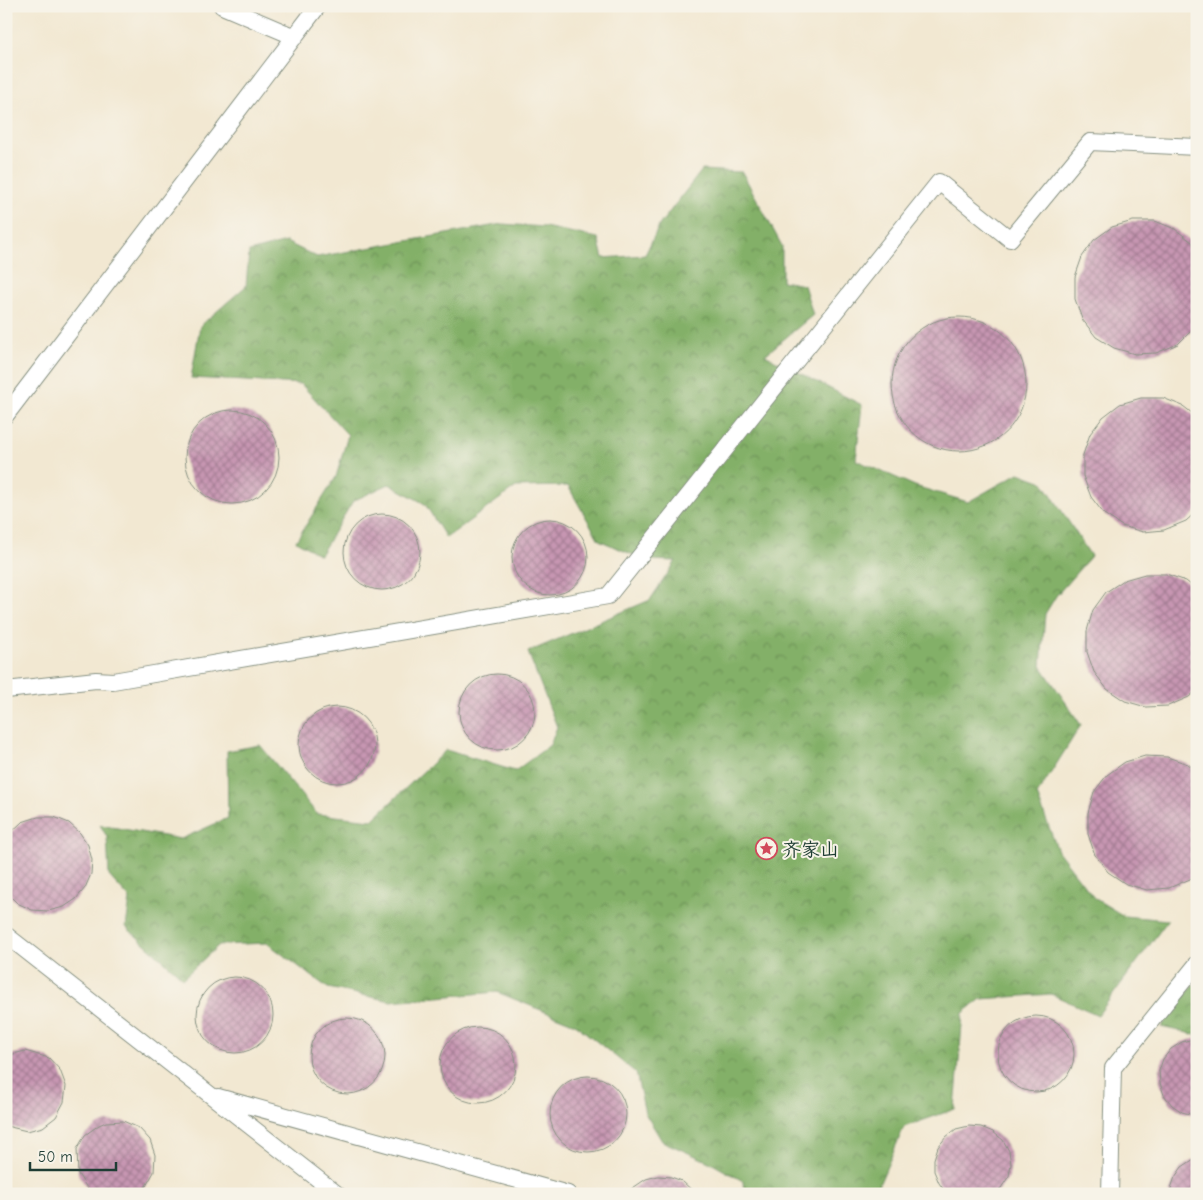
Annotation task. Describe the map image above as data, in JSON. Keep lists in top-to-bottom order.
{
  "places": {
    "place": ["齐家山"]
  },
  "scale_bar": "50 m"
}
